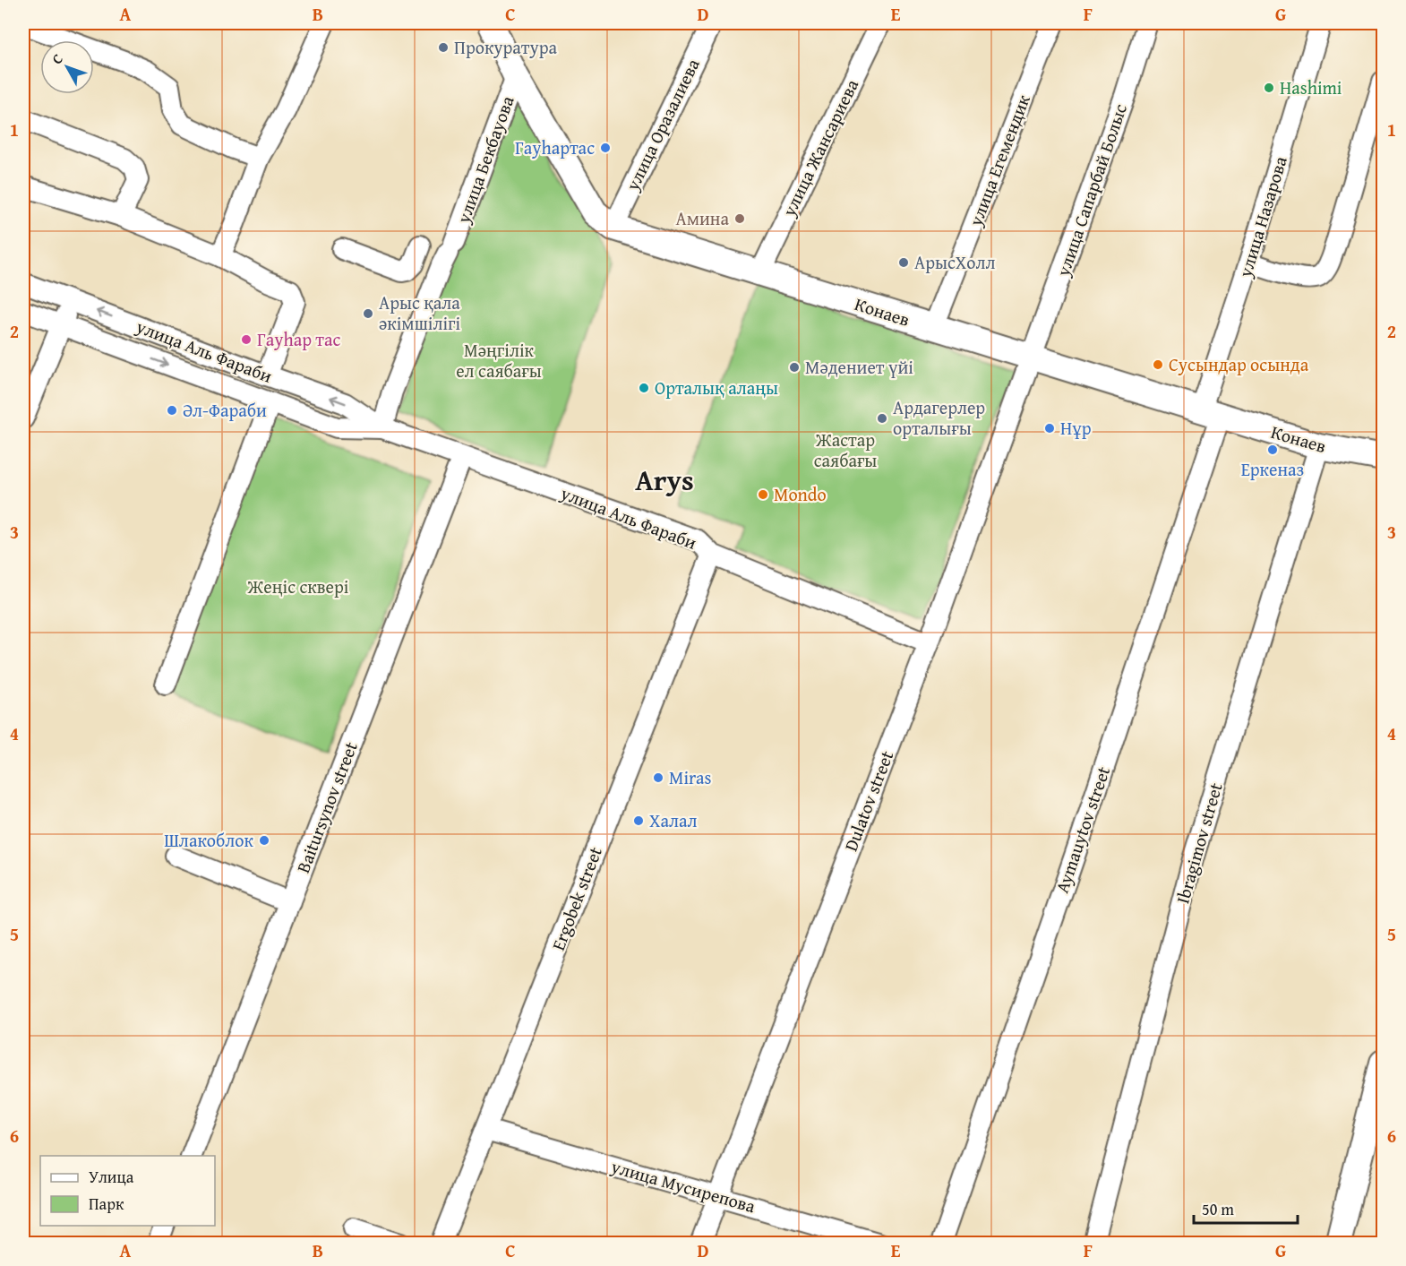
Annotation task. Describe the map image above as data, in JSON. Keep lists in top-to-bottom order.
{
  "streets": {
    "main road": ["Конаев"],
    "street": [
      "улица Оразалиева",
      "улица Жансариева",
      "улица Бекбауова",
      "улица Егемендик",
      "улица Cапарбай Болыс",
      "улица Назарова",
      "улица Аль Фараби",
      "Dulatov street",
      "Baitursynov street",
      "Aymauytov street",
      "Ibragimov street",
      "Ergobek street",
      "улица Мусирепова"
    ]
  },
  "crossings": [
    ["улица Оразалиева", "Конаев"],
    ["улица Жансариева", "Конаев"],
    ["улица Бекбауова", "Конаев"],
    ["улица Бекбауова", "улица Аль Фараби"],
    ["улица Егемендик", "Конаев"],
    ["улица Cапарбай Болыс", "Конаев"],
    ["улица Cапарбай Болыс", "Dulatov street"],
    ["улица Назарова", "Конаев"],
    ["улица Назарова", "Aymauytov street"],
    ["Конаев", "Dulatov street"],
    ["Конаев", "Aymauytov street"],
    ["Конаев", "Ibragimov street"],
    ["улица Аль Фараби", "Dulatov street"],
    ["улица Аль Фараби", "Baitursynov street"],
    ["улица Аль Фараби", "Ergobek street"],
    ["Dulatov street", "улица Мусирепова"],
    ["Ergobek street", "улица Мусирепова"]
  ],
  "districts": ["Arys"],
  "parks": ["Мәңгілік ел саябағы", "Жастар саябағы", "Жеңіс сквері"],
  "places": [
    "Прокуратура",
    "Hashimi",
    "Гауһартас",
    "Амина",
    "АрысХолл",
    "Арыс қала әкімшілігі",
    "Гауһар тас",
    "Сусындар осында",
    "Mәдениет үйі",
    "Орталық алаңы",
    "Әл-Фараби",
    "Ардагерлер орталығы",
    "Нұр",
    "Еркеназ",
    "Mondo",
    "Miras",
    "Халал",
    "Шлакоблок"
  ],
  "legend": ["Улица", "Парк"],
  "scale_bar": "50 m",
  "north": "top left",
  "grid": {
    "columns": [
      "A",
      "B",
      "C",
      "D",
      "E",
      "F",
      "G"
    ],
    "rows": [
      "1",
      "2",
      "3",
      "4",
      "5",
      "6"
    ]
  }
}
